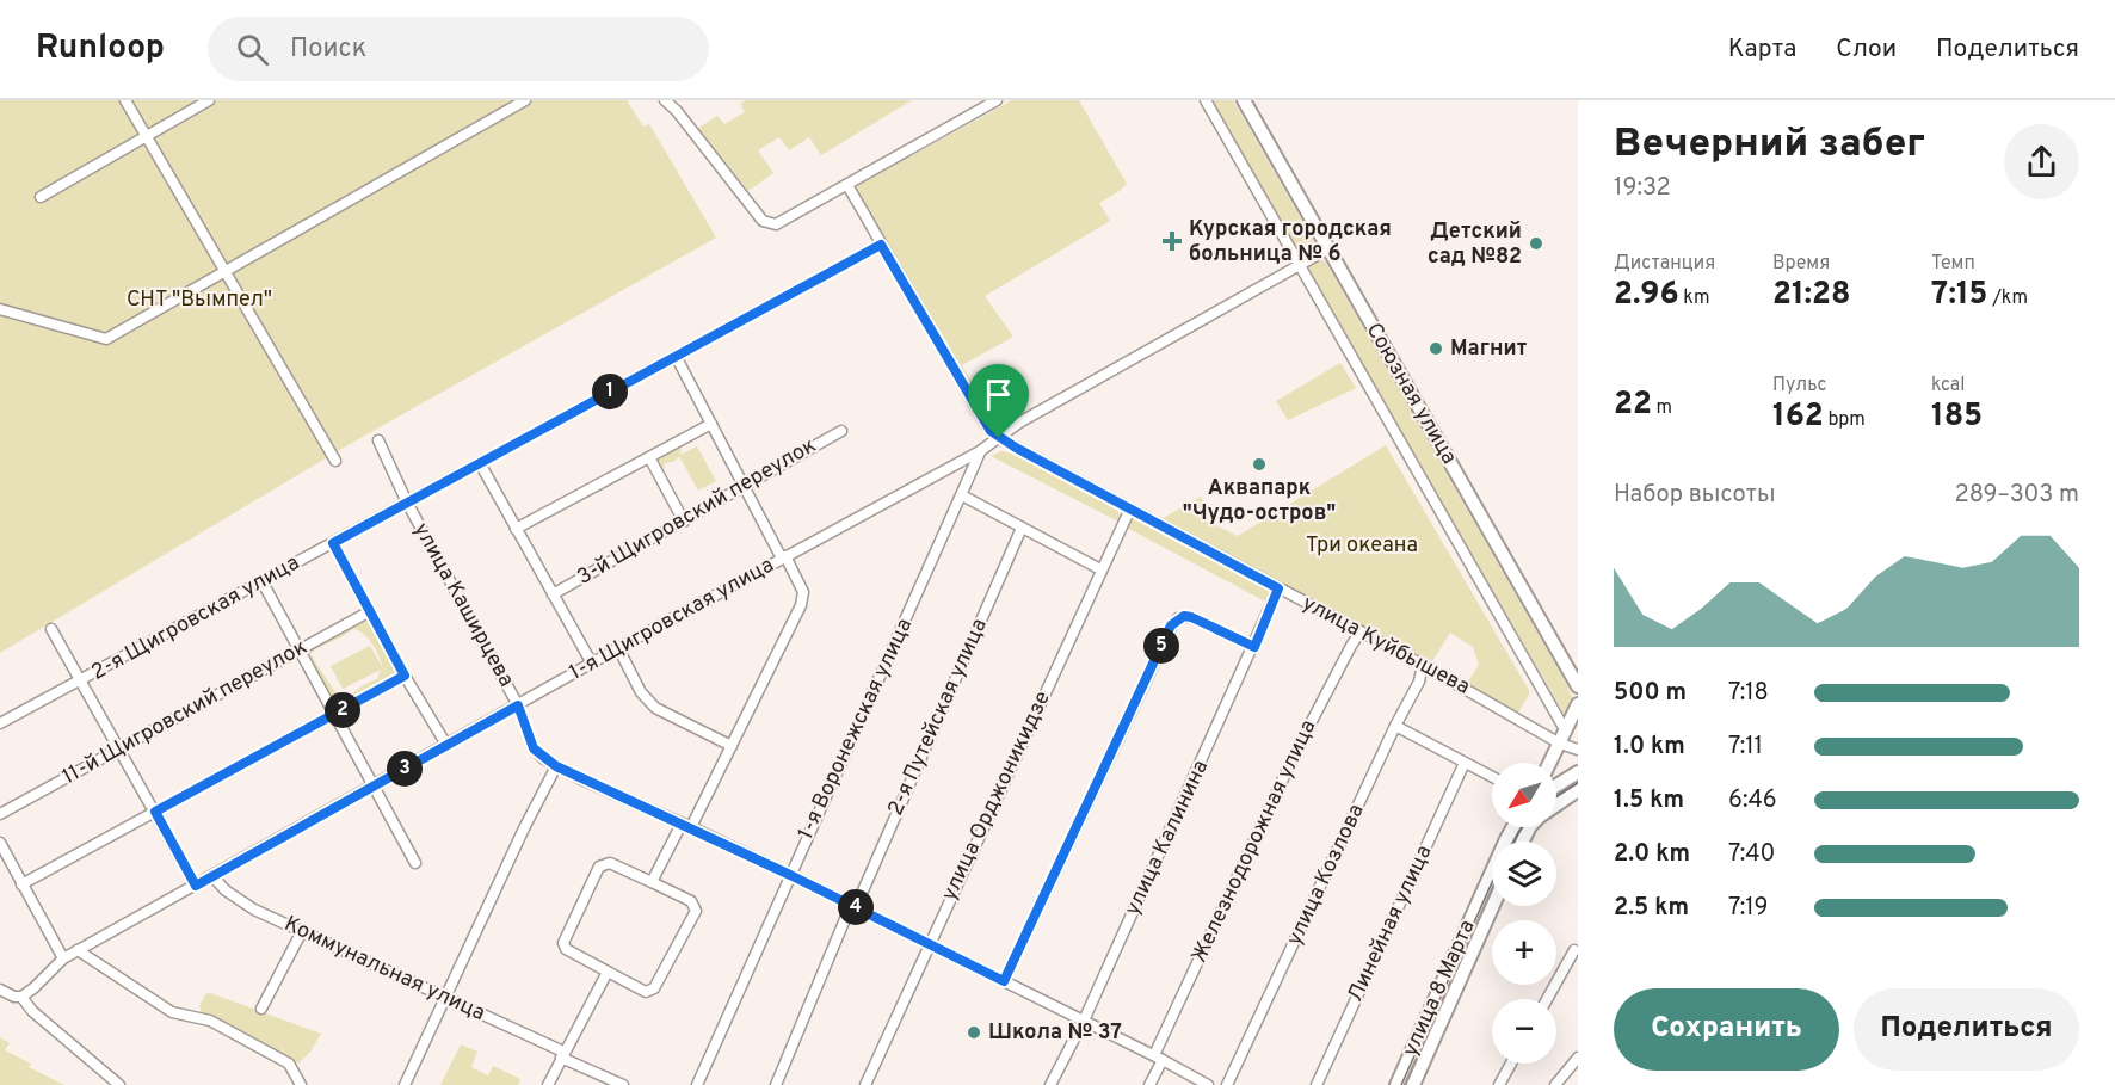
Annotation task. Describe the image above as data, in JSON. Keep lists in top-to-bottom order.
{
  "streets": {
    "main road": ["Союзная улица", "улица 8 Марта"],
    "street": [
      "3-й Щигровский переулок",
      "улица Каширцева",
      "2-я Щигровская улица",
      "1-я Щигровская улица",
      "улица Куйбышева",
      "11-й Щигровский переулок",
      "2-я Путейская улица",
      "1-я Воронежская улица",
      "улица Орджоникидзе",
      "улица Калинина",
      "Железнодорожная улица",
      "улица Козлова",
      "Линейная улица",
      "Коммунальная улица"
    ]
  },
  "crossings": [
    ["Союзная улица", "1-я Щигровская улица"],
    ["улица Каширцева", "2-я Щигровская улица"],
    ["улица Каширцева", "1-я Щигровская улица"],
    ["улица Каширцева", "2-я Путейская улица"],
    ["улица Каширцева", "1-я Воронежская улица"],
    ["улица Каширцева", "улица Орджоникидзе"],
    ["улица Каширцева", "улица Калинина"],
    ["улица Каширцева", "Железнодорожная улица"],
    ["2-я Щигровская улица", "улица Куйбышева"],
    ["1-я Щигровская улица", "улица Куйбышева"],
    ["1-я Щигровская улица", "1-я Воронежская улица"],
    ["1-я Щигровская улица", "Коммунальная улица"],
    ["улица Куйбышева", "улица Орджоникидзе"],
    ["улица Куйбышева", "улица Калинина"],
    ["улица Куйбышева", "Железнодорожная улица"],
    ["улица Куйбышева", "улица Козлова"]
  ],
  "parks": ["СНТ \"Вымпел\"", "Три океана"],
  "places": {
    "health": ["Курская городская больница № 6"],
    "other": [
      "Детский сад №82",
      "Магнит",
      "Аквапарк \"Чудо-остров\"",
      "Школа № 37"
    ]
  },
  "north": "bottom left",
  "page": {
    "header": "Runloop",
    "search": "Поиск",
    "nav": ["Карта", "Слои", "Поделиться"],
    "heading": ["Вечерний забег", "19:32"],
    "stats": [
      ["Дистанция", "2.96 km"],
      ["Время", "21:28"],
      ["Темп", "7:15 /km"],
      ["22 m"],
      ["Пульс", "162 bpm"],
      ["kcal", "185"]
    ],
    "pins": [
      "1",
      "5",
      "2",
      "3",
      "4"
    ],
    "chart": ["Набор высоты", "289–303 m"],
    "list": [
      {
        "name": "500 m",
        "note": "7:18"
      },
      {
        "name": "1.0 km",
        "note": "7:11"
      },
      {
        "name": "1.5 km",
        "note": "6:46"
      },
      {
        "name": "2.0 km",
        "note": "7:40"
      },
      {
        "name": "2.5 km",
        "note": "7:19"
      }
    ],
    "map_buttons": ["+", "−"],
    "buttons": ["Сохранить", "Поделиться"]
  }
}
